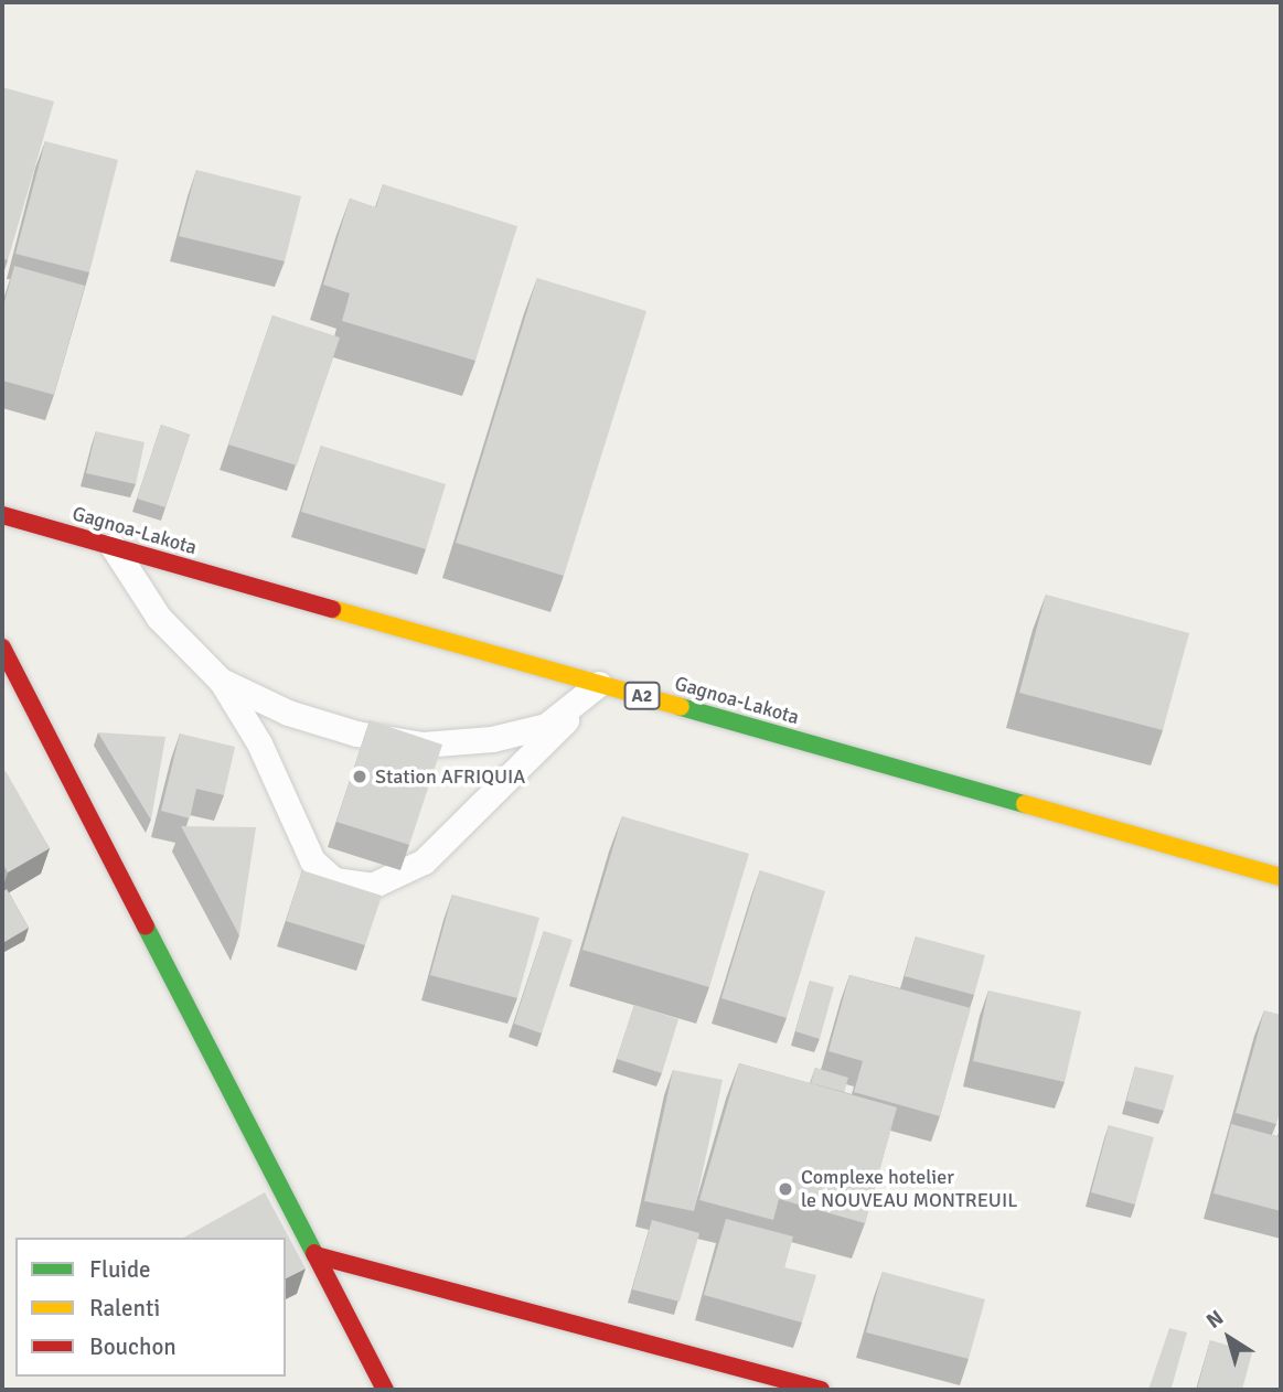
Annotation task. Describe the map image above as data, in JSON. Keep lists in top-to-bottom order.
{
  "streets": {
    "street": ["Gagnoa-Lakota", "A2"]
  },
  "places": ["Station AFRIQUIA", "Complexe hotelier le NOUVEAU MONTREUIL"],
  "legend": ["Fluide", "Ralenti", "Bouchon"],
  "north": "top left"
}
